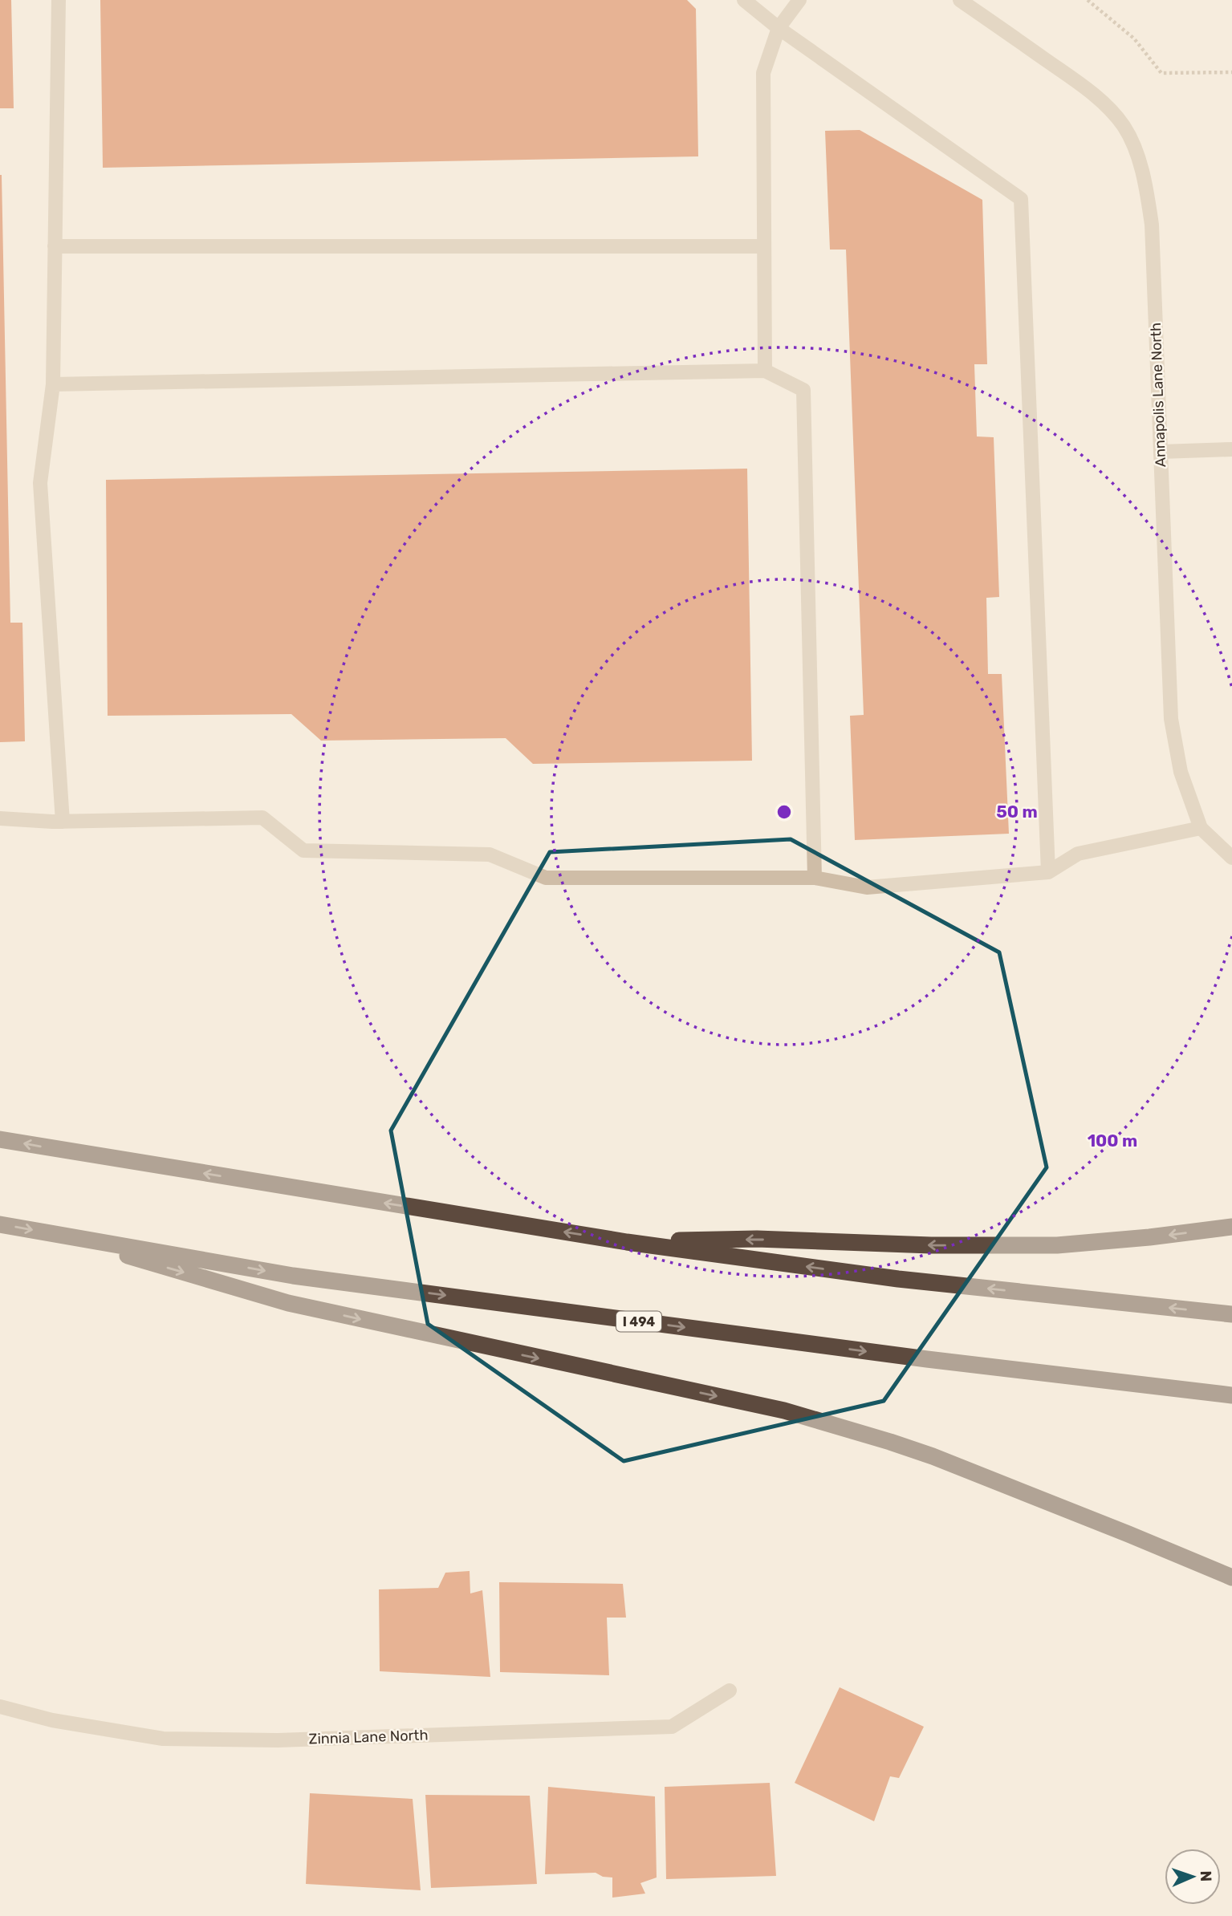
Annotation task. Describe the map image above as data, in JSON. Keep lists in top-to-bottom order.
{
  "streets": {
    "highway": ["I 494"],
    "street": ["Annapolis Lane North", "Zinnia Lane North"]
  },
  "north": "right",
  "rings": ["50 m", "100 m"]
}
